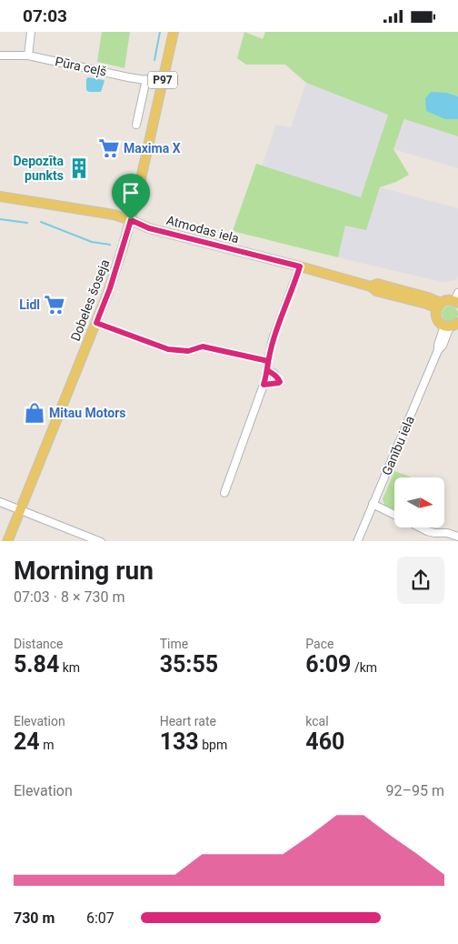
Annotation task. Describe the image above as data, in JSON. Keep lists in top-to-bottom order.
{
  "streets": {
    "main road": ["P97", "Atmodas iela", "Dobeles šoseja"],
    "street": ["Pūra ceļš", "Ganību iela"]
  },
  "crossings": [
    ["Pūra ceļš", "Dobeles šoseja"],
    ["Atmodas iela", "Dobeles šoseja"]
  ],
  "places": {
    "supermarket": ["Maxima X", "Lidl"],
    "building": ["Depozīta punkts"],
    "shop": ["Mitau Motors"]
  },
  "north": "right",
  "page": {
    "status": "07:03",
    "heading": ["Morning run", "07:03 · 8 × 730 m"],
    "stats": [
      ["Distance", "5.84 km"],
      ["Time", "35:55"],
      ["Pace", "6:09 /km"],
      ["Elevation", "24 m"],
      ["Heart rate", "133 bpm"],
      ["kcal", "460"]
    ],
    "chart": ["Elevation", "92–95 m"],
    "list": [
      {
        "name": "730 m",
        "note": "6:07"
      }
    ]
  }
}
